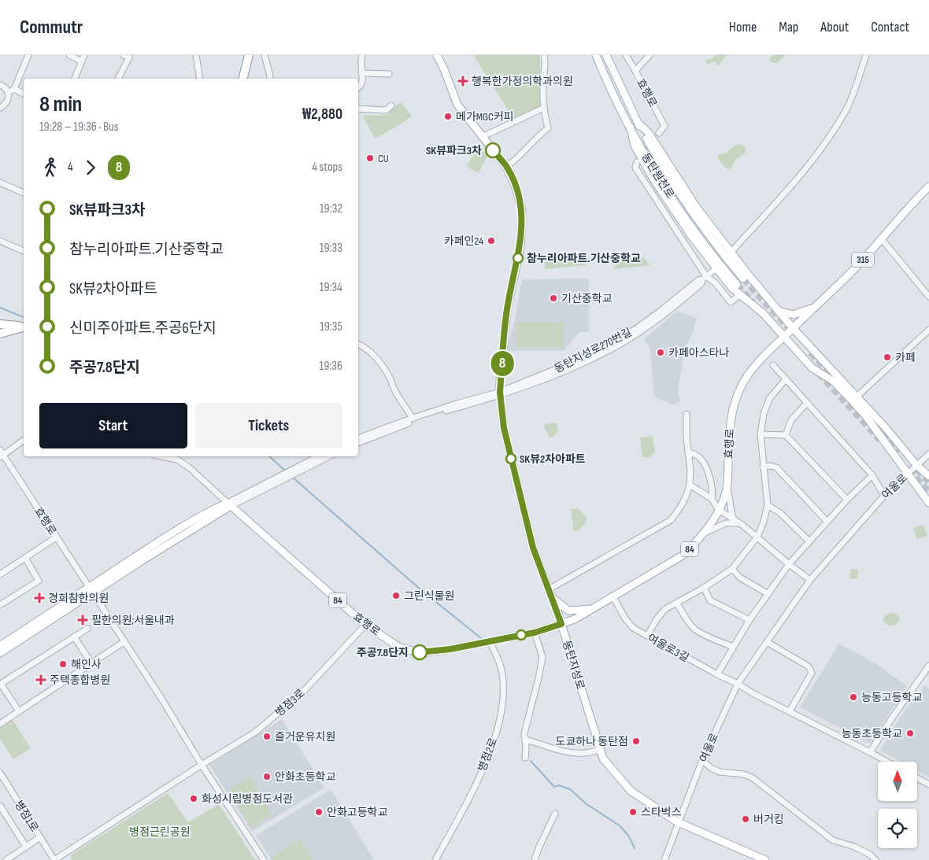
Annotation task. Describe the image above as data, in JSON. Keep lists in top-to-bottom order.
{
  "streets": {
    "main road": [
      "효행로",
      "동탄원천로",
      "315",
      "84",
      "동탄지성로"
    ],
    "street": [
      "여울로",
      "여울로3길",
      "병점3로",
      "병점2로",
      "병점1로"
    ]
  },
  "crossings": [
    ["효행로", "여울로3길"],
    ["효행로", "동탄지성로"],
    ["효행로", "병점3로"],
    ["효행로", "병점2로"],
    ["여울로", "여울로3길"],
    ["여울로", "동탄지성로"],
    ["병점3로", "병점1로"]
  ],
  "parks": ["병점근린공원"],
  "places": {
    "health": [
      "행복한가정의학과의원",
      "경희참한의원",
      "필한의원;서울내과",
      "주택종합병원"
    ],
    "other": [
      "메가MGC커피",
      "SK뷰파크3차",
      "CU",
      "카페인24",
      "참누리아파트.기산중학교",
      "기산중학교",
      "카페아스타나",
      "카페",
      "SK뷰2차아파트",
      "그린식물원",
      "주공7.8단지",
      "해인사",
      "능동고등학교",
      "능동초등학교",
      "즐거운유치원",
      "도쿄하나 동탄점",
      "안화초등학교",
      "화성시립병점도서관",
      "안화고등학교",
      "스타벅스",
      "버거킹"
    ]
  },
  "lines": ["bus line 8"],
  "north": "top",
  "page": {
    "header": "Commutr",
    "nav": [
      "Home",
      "Map",
      "About",
      "Contact"
    ],
    "on_map": "8",
    "heading": ["8 min", "19:28 – 19:36 · Bus", "₩2,880"],
    "legs": ["4", "8", "4 stops"],
    "list": [
      {
        "name": "SK뷰파크3차",
        "value": "19:32"
      },
      {
        "name": "참누리아파트.기산중학교",
        "value": "19:33"
      },
      {
        "name": "SK뷰2차아파트",
        "value": "19:34"
      },
      {
        "name": "신미주아파트.주공6단지",
        "value": "19:35"
      },
      {
        "name": "주공7.8단지",
        "value": "19:36"
      }
    ],
    "buttons": ["Start", "Tickets"]
  }
}
